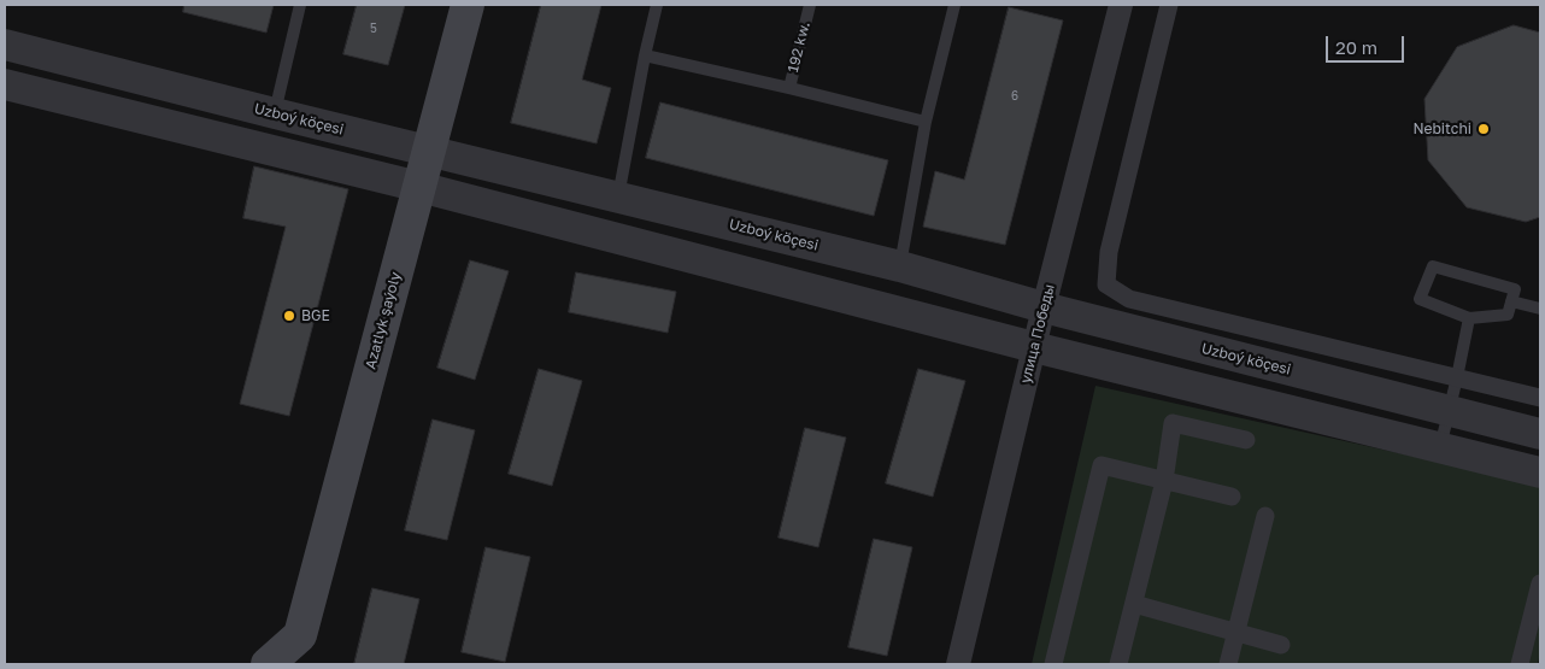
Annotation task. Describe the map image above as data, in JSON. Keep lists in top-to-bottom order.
{
  "streets": {
    "main road": ["Azatlyk şaýoly"],
    "street": ["Uzboý köçesi", "улица Победы"],
    "lane": ["192 kw."]
  },
  "crossings": [
    ["Uzboý köçesi", "Azatlyk şaýoly"],
    ["Uzboý köçesi", "улица Победы"]
  ],
  "places": ["Nebitchi", "BGE"],
  "house_numbers": ["5", "6"],
  "scale_bar": "20 m"
}
